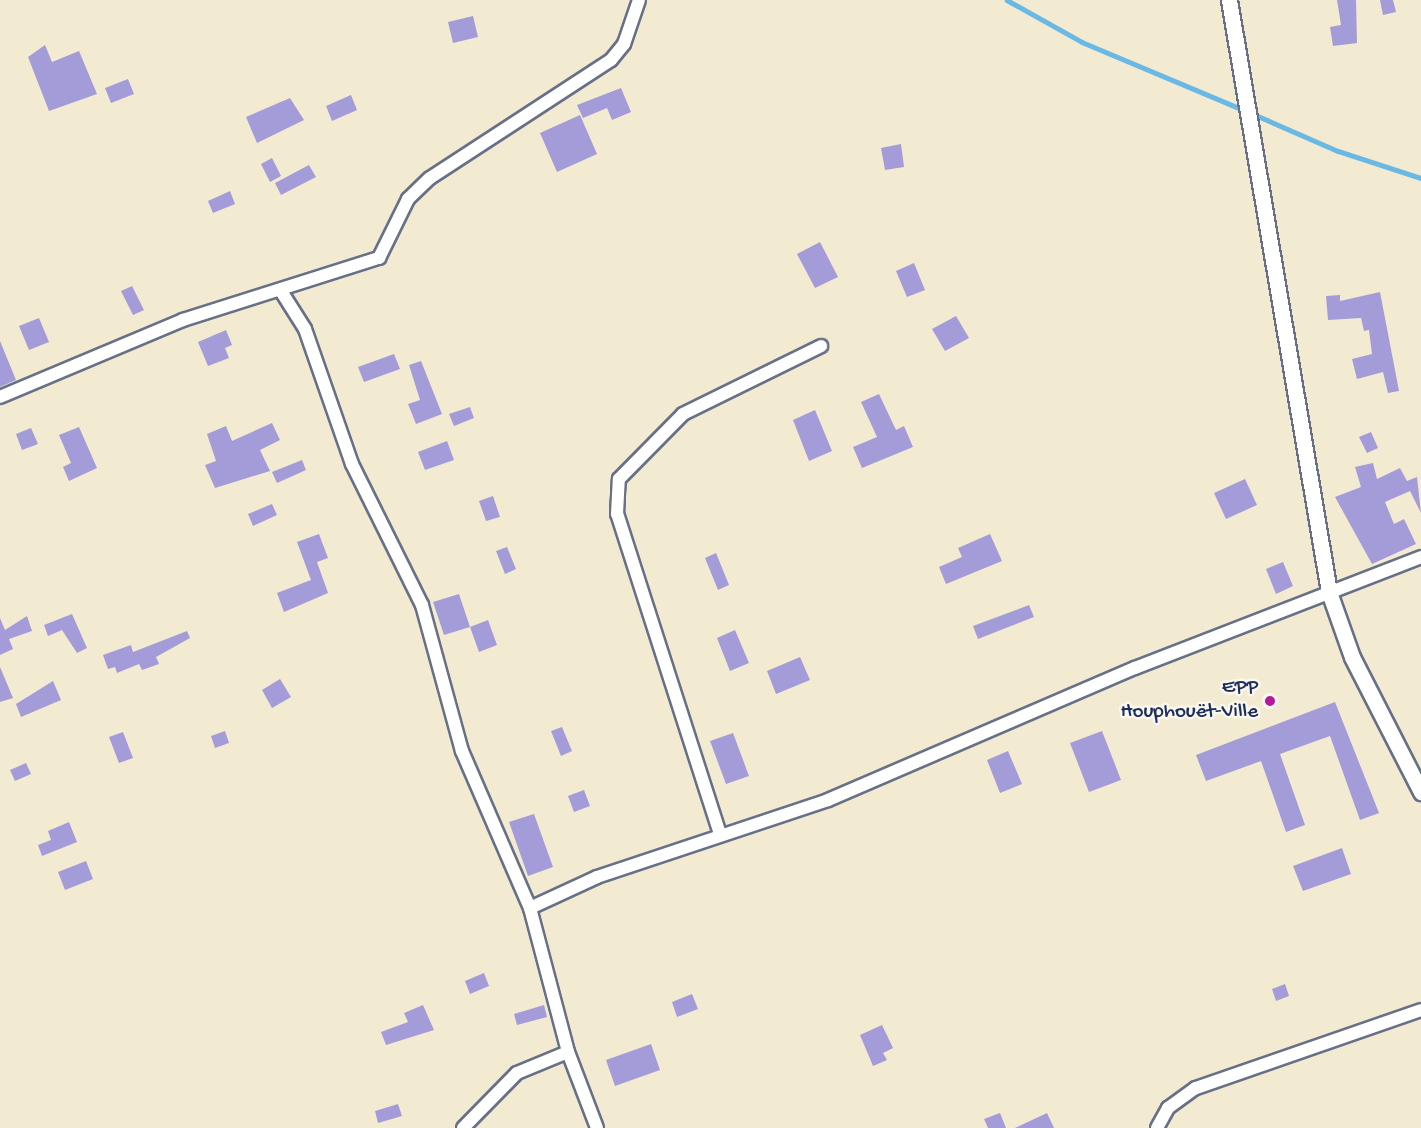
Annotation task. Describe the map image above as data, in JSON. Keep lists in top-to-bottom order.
{
  "places": ["EPP Houphouët-Ville"]
}
